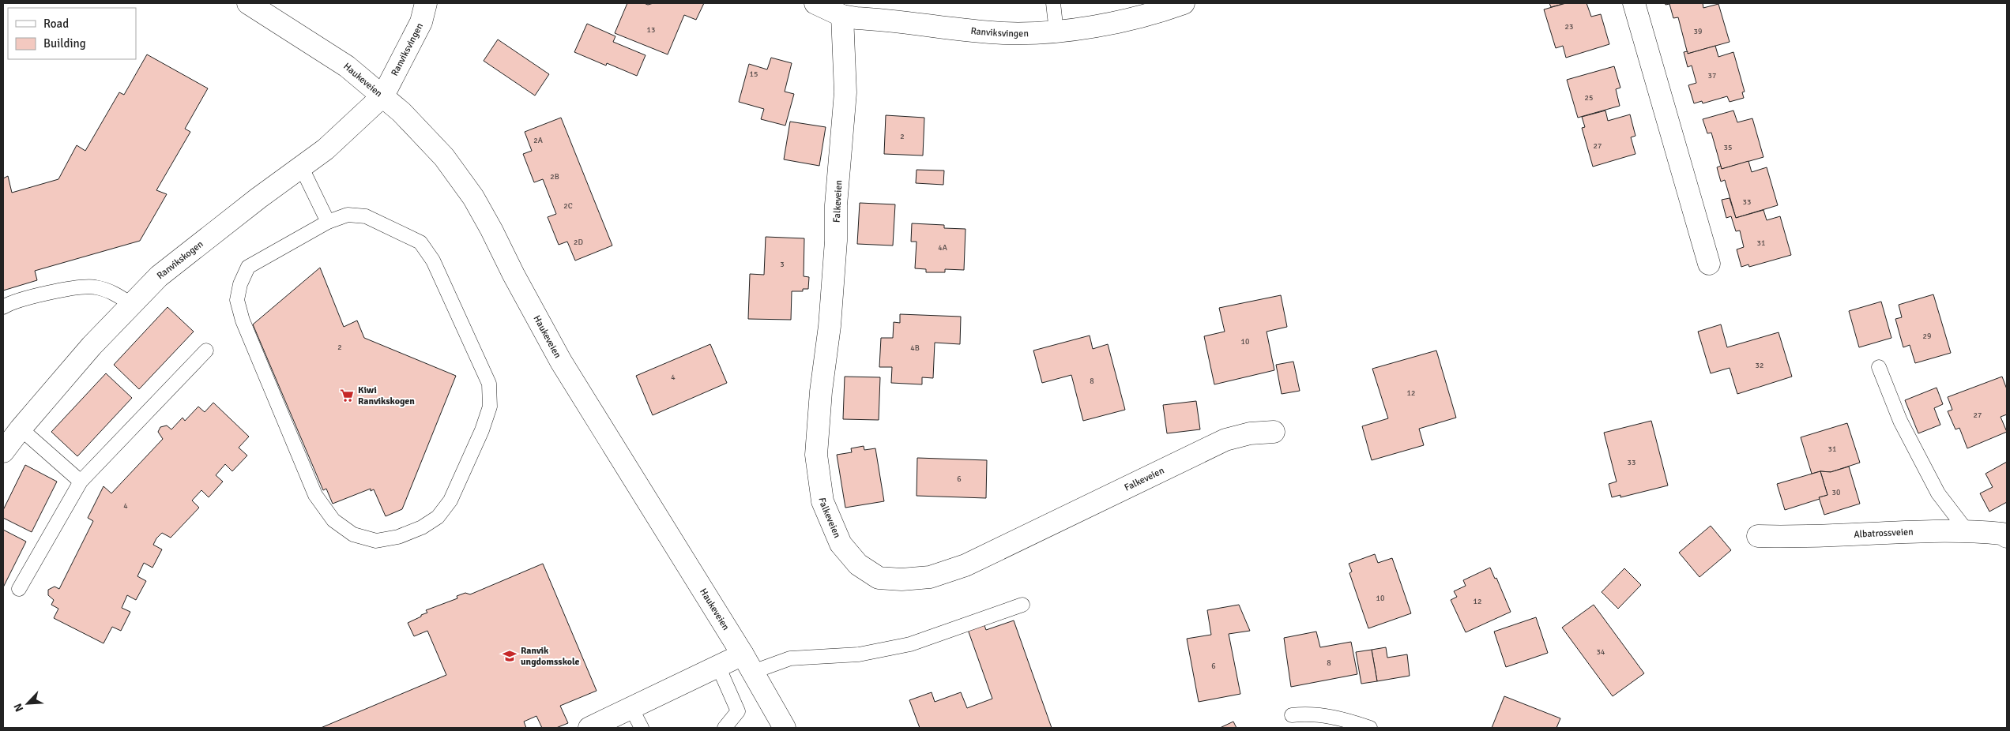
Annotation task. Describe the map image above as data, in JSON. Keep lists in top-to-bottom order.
{
  "streets": {
    "street": [
      "Ranviksvingen",
      "Haukeveien",
      "Falkeveien",
      "Ranvikskogen",
      "Albatrossveien"
    ]
  },
  "crossings": [
    ["Ranviksvingen", "Haukeveien"],
    ["Ranviksvingen", "Falkeveien"],
    ["Ranviksvingen", "Ranvikskogen"],
    ["Haukeveien", "Ranvikskogen"]
  ],
  "places": {
    "supermarket": ["Kiwi Ranvikskogen"],
    "school or university": ["Ranvik ungdomsskole"]
  },
  "house_numbers": [
    "23",
    "13",
    "39",
    "15",
    "37",
    "25",
    "2",
    "2A",
    "27",
    "35",
    "2B",
    "33",
    "2C",
    "2D",
    "31",
    "4A",
    "3",
    "29",
    "10",
    "2",
    "4B",
    "32",
    "4",
    "8",
    "12",
    "27",
    "31",
    "33",
    "6",
    "30",
    "4",
    "10",
    "12",
    "34",
    "8",
    "6"
  ],
  "legend": ["Road", "Building"],
  "north": "bottom left"
}
